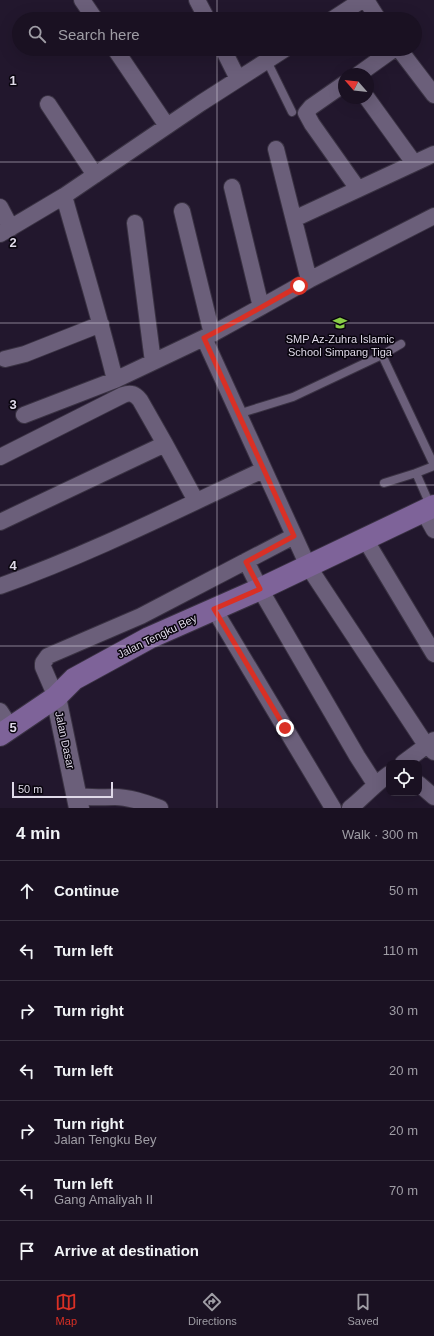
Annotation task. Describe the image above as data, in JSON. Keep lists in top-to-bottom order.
{
  "streets": {
    "main road": ["Jalan Tengku Bey"],
    "street": ["Jalan Dasar"]
  },
  "crossings": [
    ["Jalan Tengku Bey", "Jalan Dasar"]
  ],
  "places": {
    "school or university": ["SMP Az-Zuhra Islamic School Simpang Tiga"]
  },
  "scale_bar": "50 m",
  "north": "top left",
  "page": {
    "search": "Search here",
    "scale": "50 m",
    "heading": ["4 min", "Walk · 300 m"],
    "list": [
      ["Continue", "50 m"],
      ["Turn left", "110 m"],
      ["Turn right", "30 m"],
      ["Turn left", "20 m"],
      ["Turn right", "Jalan Tengku Bey", "20 m"],
      ["Turn left", "Gang Amaliyah II", "70 m"],
      "Arrive at destination"
    ],
    "nav": ["Map", "Directions", "Saved"]
  },
  "grid": {
    "rows": [
      "1",
      "2",
      "3",
      "4",
      "5"
    ]
  }
}
